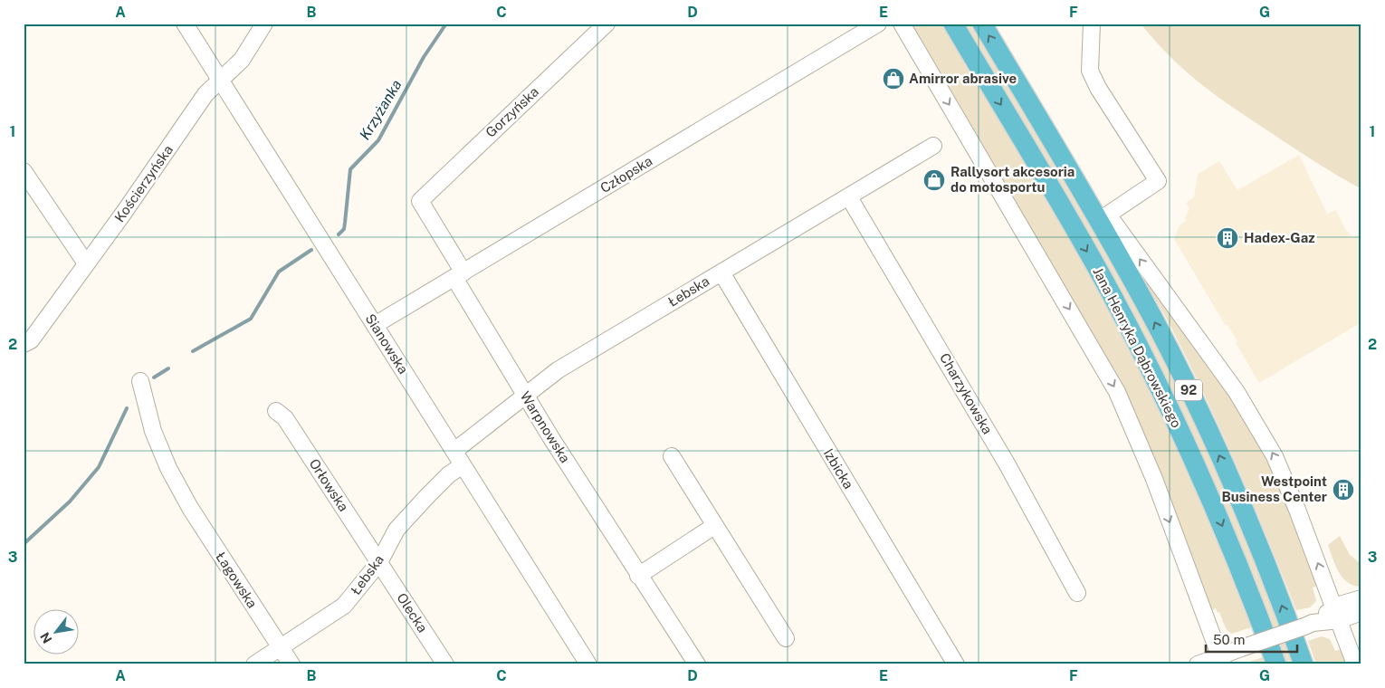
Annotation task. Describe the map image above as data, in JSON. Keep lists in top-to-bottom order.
{
  "streets": {
    "main road": ["Jana Henryka Dąbrowskiego", "92"],
    "street": [
      "Gorzyńska",
      "Człopska",
      "Kościerzyńska",
      "Łebska",
      "Sianowska",
      "Charzykowska",
      "Warpnowska",
      "Izbicka",
      "Orłowska",
      "Łagowska",
      "Olecka"
    ]
  },
  "crossings": [
    ["Gorzyńska", "Warpnowska"],
    ["Człopska", "Sianowska"],
    ["Człopska", "Warpnowska"],
    ["Kościerzyńska", "Sianowska"],
    ["Łebska", "Sianowska"],
    ["Łebska", "Charzykowska"],
    ["Łebska", "Warpnowska"],
    ["Łebska", "Izbicka"],
    ["Łebska", "Orłowska"],
    ["Łebska", "Łagowska"],
    ["Łebska", "Olecka"],
    ["Orłowska", "Olecka"]
  ],
  "water": ["Krzyżanka"],
  "places": {
    "shop": ["Amirror abrasive", "Rallysort akcesoria do motosportu"],
    "building": ["Hadex-Gaz", "Westpoint Business Center"]
  },
  "scale_bar": "50 m",
  "north": "bottom left",
  "grid": {
    "columns": [
      "A",
      "B",
      "C",
      "D",
      "E",
      "F",
      "G"
    ],
    "rows": ["1", "2", "3"]
  }
}
